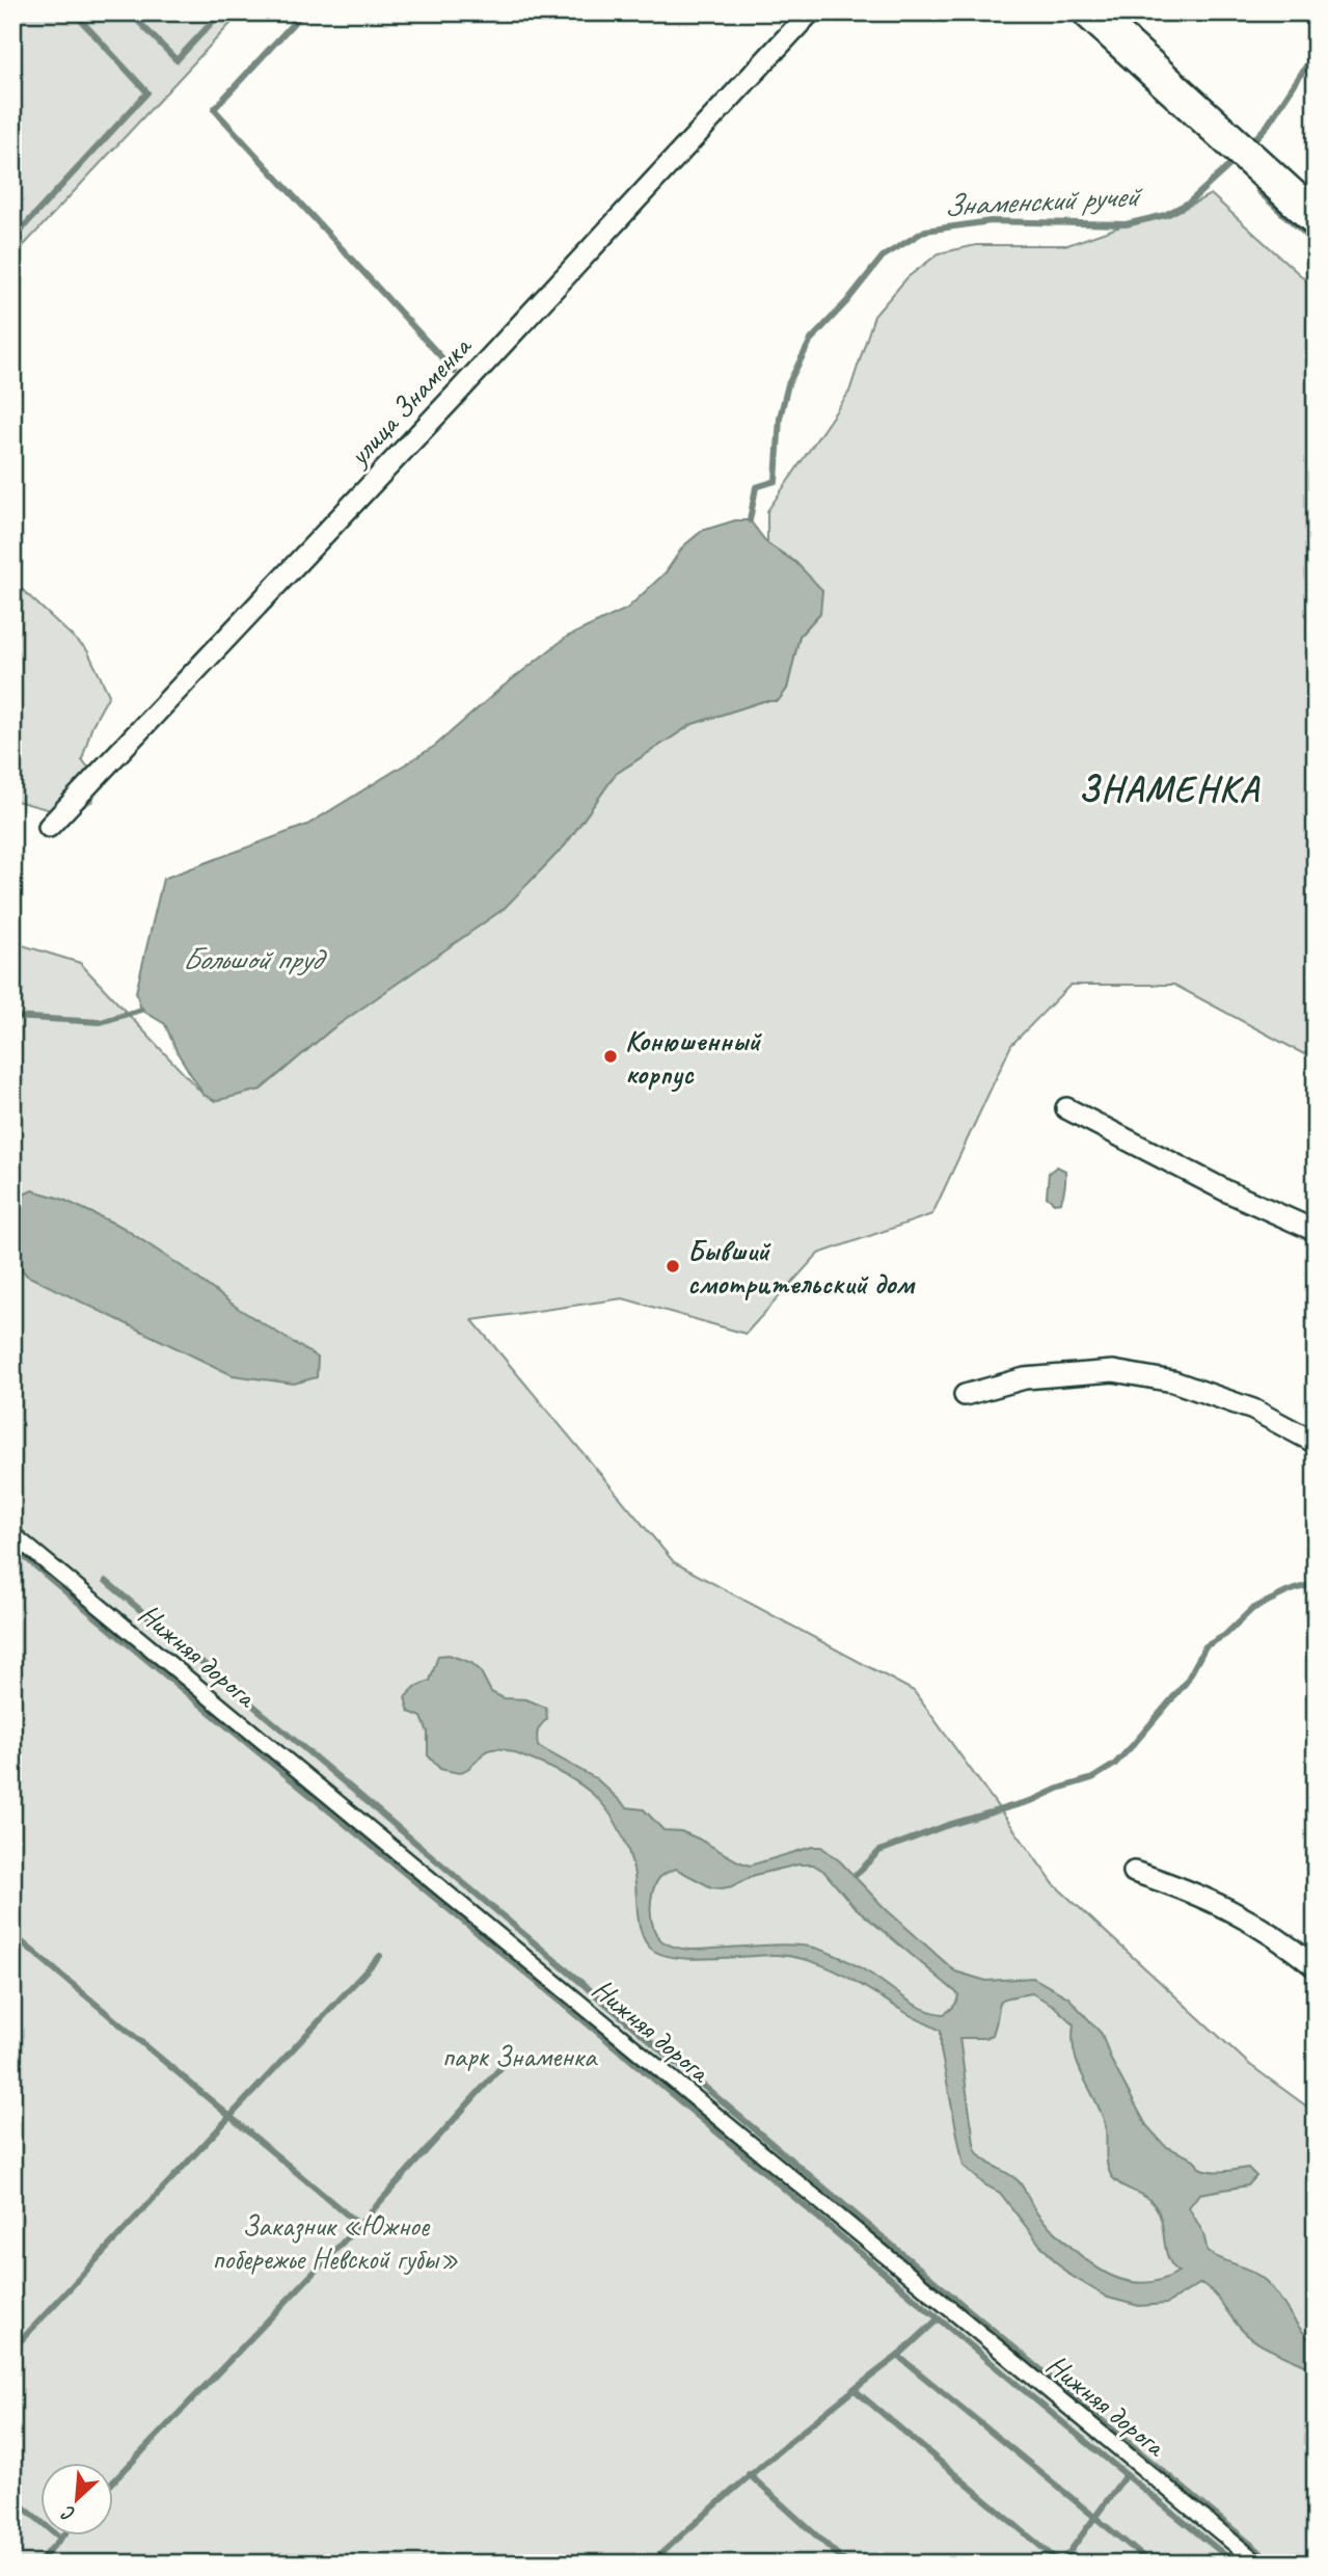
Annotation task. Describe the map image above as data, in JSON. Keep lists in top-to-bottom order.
{
  "streets": {
    "street": ["улица Знаменка", "Нижняя дорога"]
  },
  "districts": ["ЗНАМЕНКА"],
  "water": ["Знаменский ручей", "Большой пруд"],
  "parks": ["парк Знаменка", "Заказник «Южное побережье Невской губы»"],
  "places": ["Конюшенный корпус", "Бывший смотрительский дом"],
  "north": "bottom left"
}
